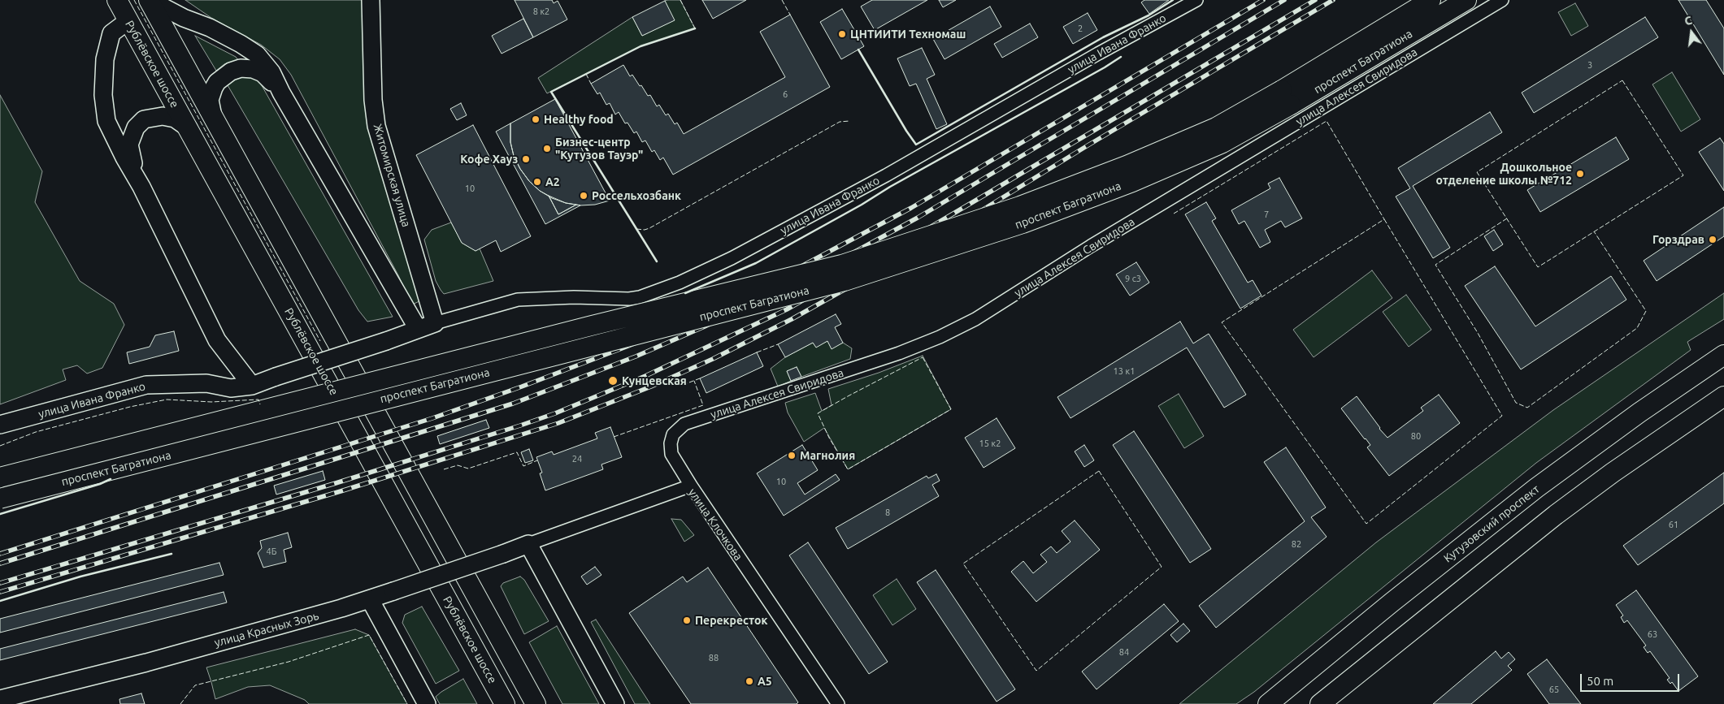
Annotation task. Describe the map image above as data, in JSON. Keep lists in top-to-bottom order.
{
  "streets": {
    "main road": ["проспект Багратиона", "Рублёвское шоссе", "Кутузовский проспект"],
    "street": [
      "улица Ивана Франко",
      "улица Алексея Свиридова",
      "Житомирская улица",
      "улица Клочкова",
      "улица Красных Зорь"
    ]
  },
  "crossings": [
    ["улица Ивана Франко", "Житомирская улица"],
    ["улица Алексея Свиридова", "улица Клочкова"],
    ["улица Клочкова", "улица Красных Зорь"]
  ],
  "places": [
    "ЦНТИИТИ Техномаш",
    "Healthy food",
    "Бизнес-центр \"Кутузов Тауэр\"",
    "Кофе Хауз",
    "Дошкольное отделение школы №712",
    "А2",
    "Россельхозбанк",
    "Горздрав",
    "Кунцевская",
    "Магнолия",
    "Перекресток",
    "А5"
  ],
  "house_numbers": [
    "8 к2",
    "2",
    "3",
    "6",
    "10",
    "7",
    "9 с3",
    "13 к1",
    "80",
    "15 к2",
    "24",
    "10",
    "8",
    "61",
    "82",
    "4Б",
    "63",
    "84",
    "88",
    "65"
  ],
  "scale_bar": "50 m",
  "north": "top"
}
